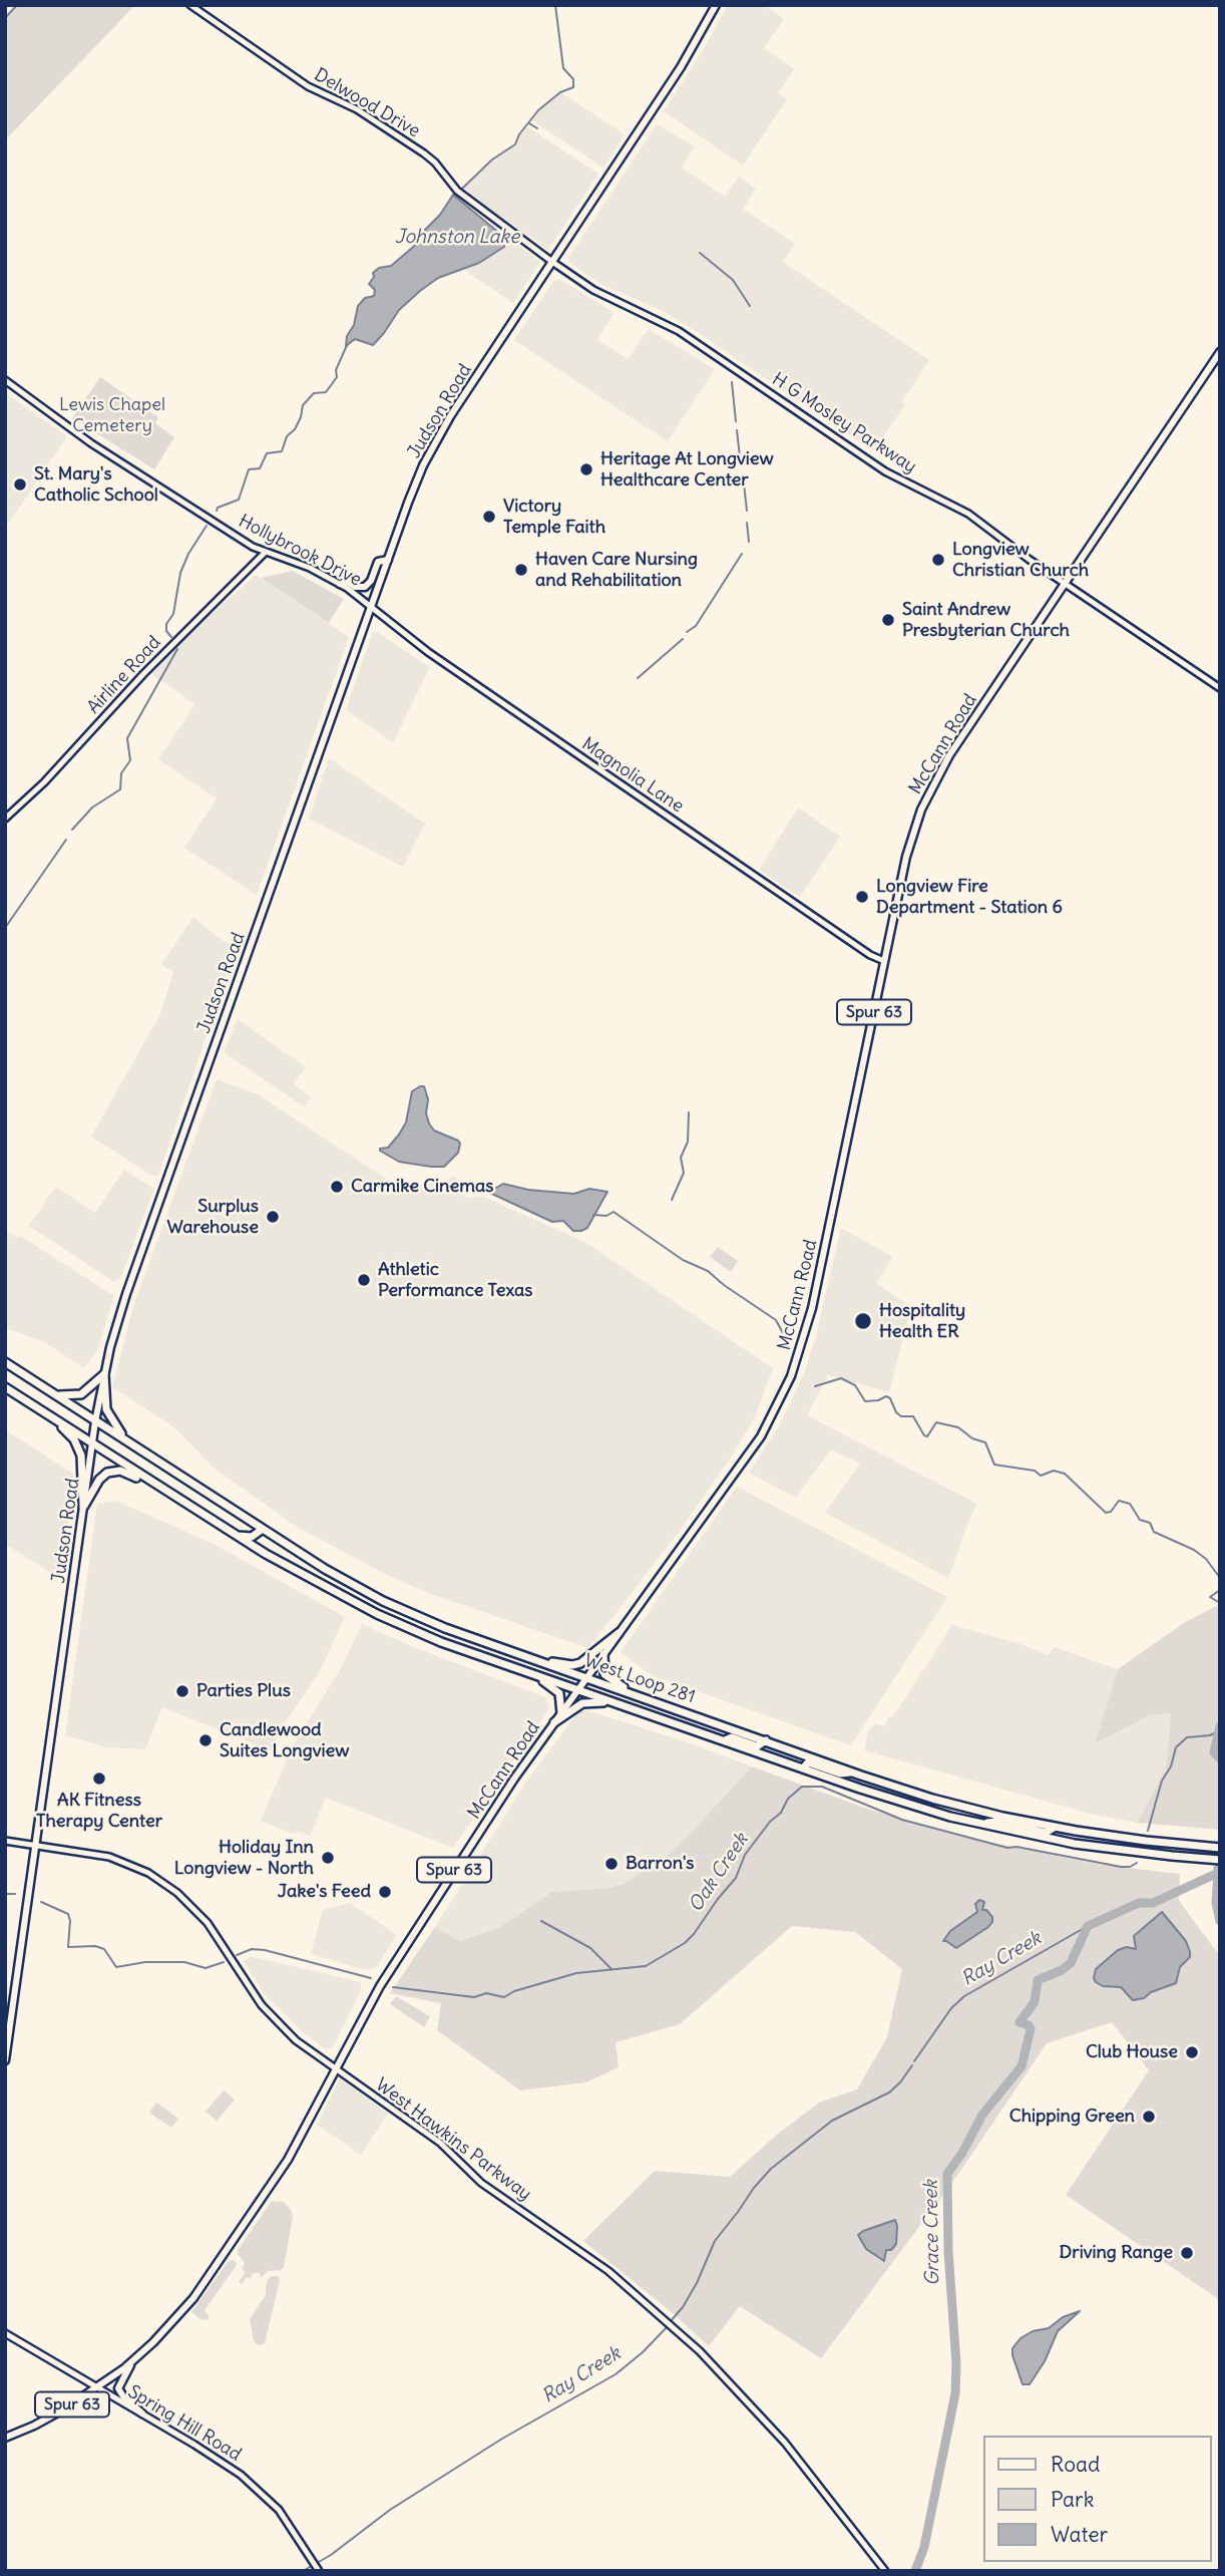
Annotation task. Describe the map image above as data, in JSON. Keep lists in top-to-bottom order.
{
  "streets": {
    "highway": ["West Loop 281"],
    "main road": [
      "Delwood Drive",
      "Judson Road",
      "H G Mosley Parkway",
      "Hollybrook Drive",
      "Airline Road",
      "McCann Road",
      "Magnolia Lane",
      "Spur 63",
      "West Hawkins Parkway",
      "Spring Hill Road"
    ]
  },
  "crossings": [
    ["Delwood Drive", "Judson Road"],
    ["Delwood Drive", "H G Mosley Parkway"],
    ["Judson Road", "H G Mosley Parkway"],
    ["Judson Road", "Hollybrook Drive"],
    ["Judson Road", "Magnolia Lane"],
    ["Judson Road", "West Loop 281"],
    ["Judson Road", "West Hawkins Parkway"],
    ["H G Mosley Parkway", "McCann Road"],
    ["Hollybrook Drive", "Airline Road"],
    ["Hollybrook Drive", "Magnolia Lane"],
    ["McCann Road", "Magnolia Lane"],
    ["McCann Road", "Spur 63"],
    ["McCann Road", "West Loop 281"],
    ["McCann Road", "West Hawkins Parkway"],
    ["Spur 63", "Spring Hill Road"]
  ],
  "water": [
    "Johnston Lake",
    "Oak Creek",
    "Ray Creek",
    "Grace Creek"
  ],
  "parks": ["Lewis Chapel Cemetery"],
  "places": [
    "Heritage At Longview Healthcare Center",
    "St. Mary's Catholic School",
    "Victory Temple Faith",
    "Longview Christian Church",
    "Haven Care Nursing and Rehabilitation",
    "Saint Andrew Presbyterian Church",
    "Longview Fire Department - Station 6",
    "Carmike Cinemas",
    "Surplus Warehouse",
    "Athletic Performance Texas",
    "Hospitality Health ER",
    "Parties Plus",
    "Candlewood Suites Longview",
    "AK Fitness Therapy Center",
    "Holiday Inn Longview - North",
    "Barron's",
    "Jake's Feed",
    "Club House",
    "Chipping Green",
    "Driving Range"
  ],
  "legend": ["Road", "Park", "Water"]
}
